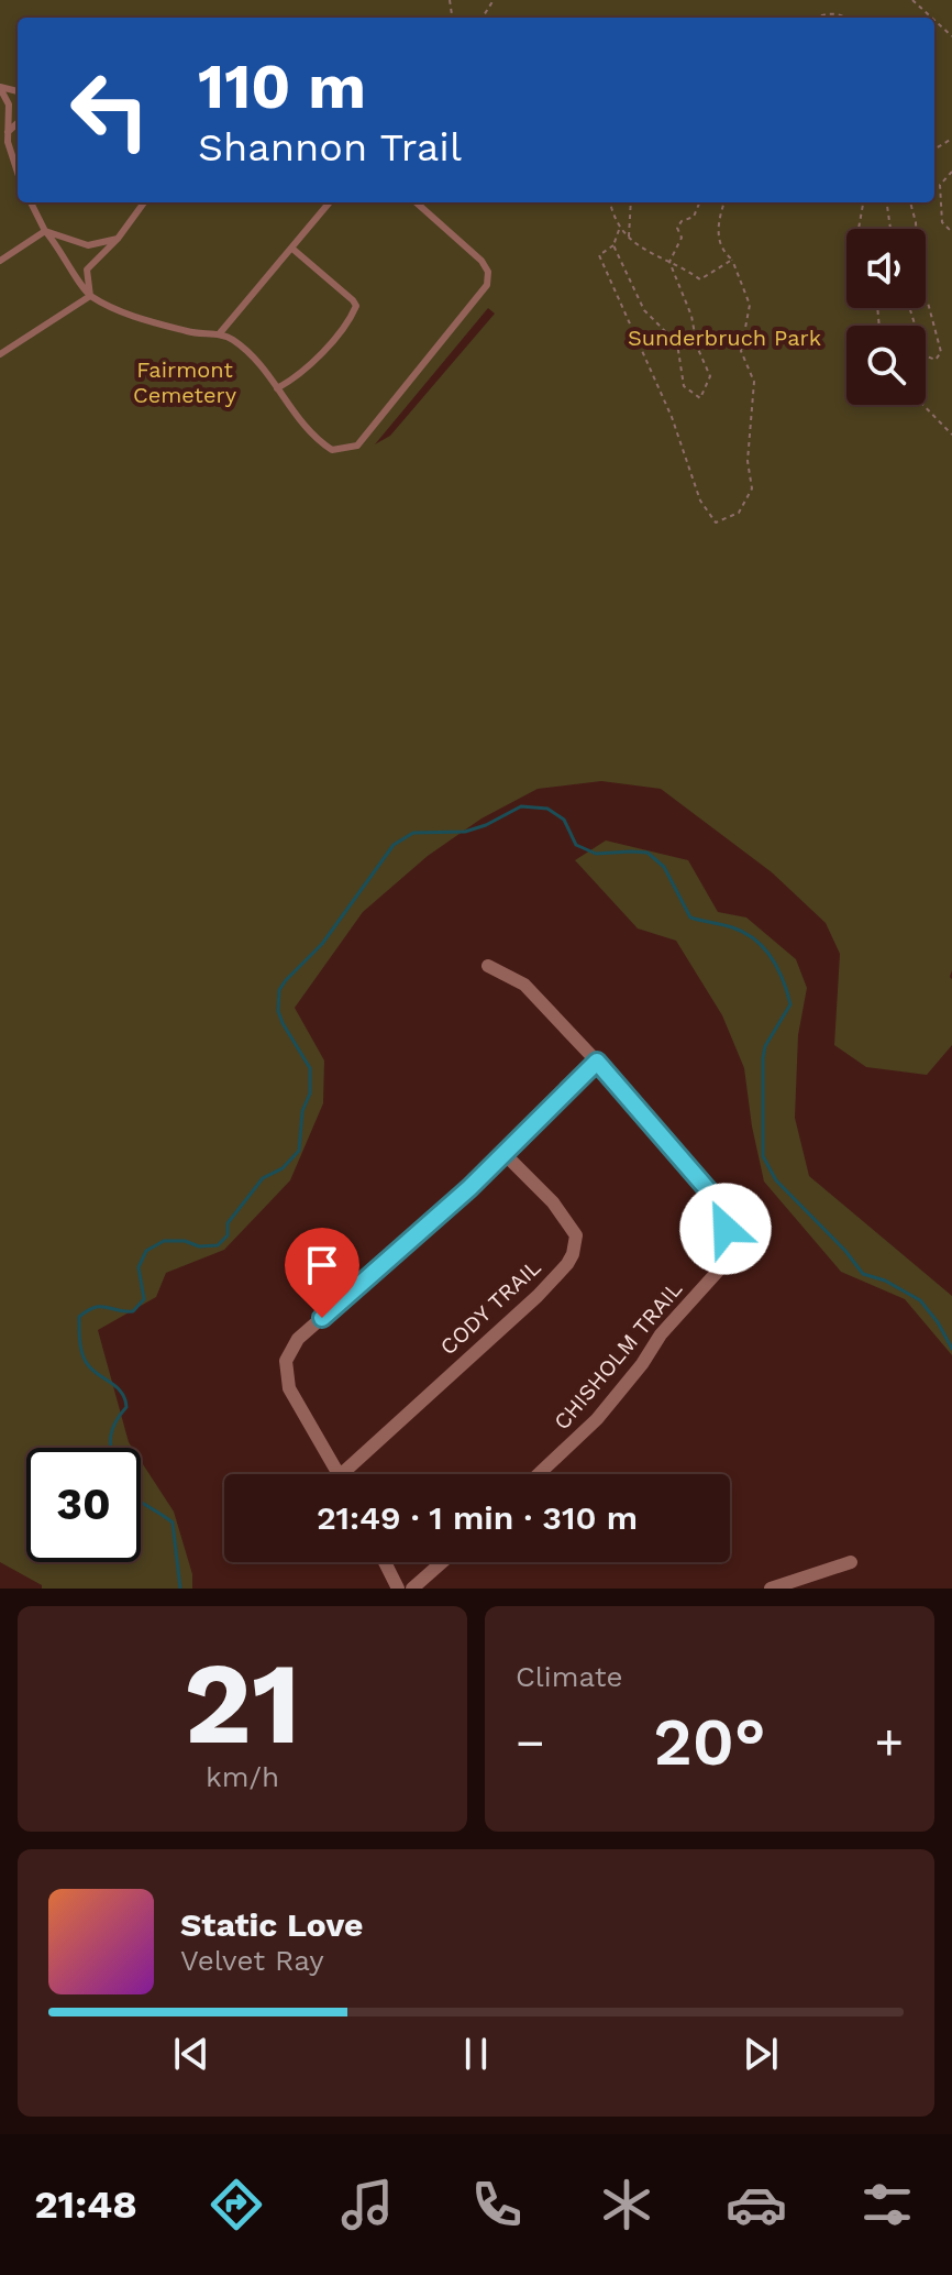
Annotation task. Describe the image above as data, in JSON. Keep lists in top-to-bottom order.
{
  "streets": {
    "street": ["CODY TRAIL", "CHISHOLM TRAIL"]
  },
  "parks": ["Sunderbruch Park", "Fairmont Cemetery"],
  "page": {
    "turn": ["110 m", "Shannon Trail"],
    "limit": "30",
    "trip": "21:49 · 1 min · 310 m",
    "tile": [
      ["21", "km/h"],
      "Climate"
    ],
    "heat": ["−", "20°", "+"],
    "song": ["Static Love", "Velvet Ray"],
    "tabs": "21:48"
  }
}
